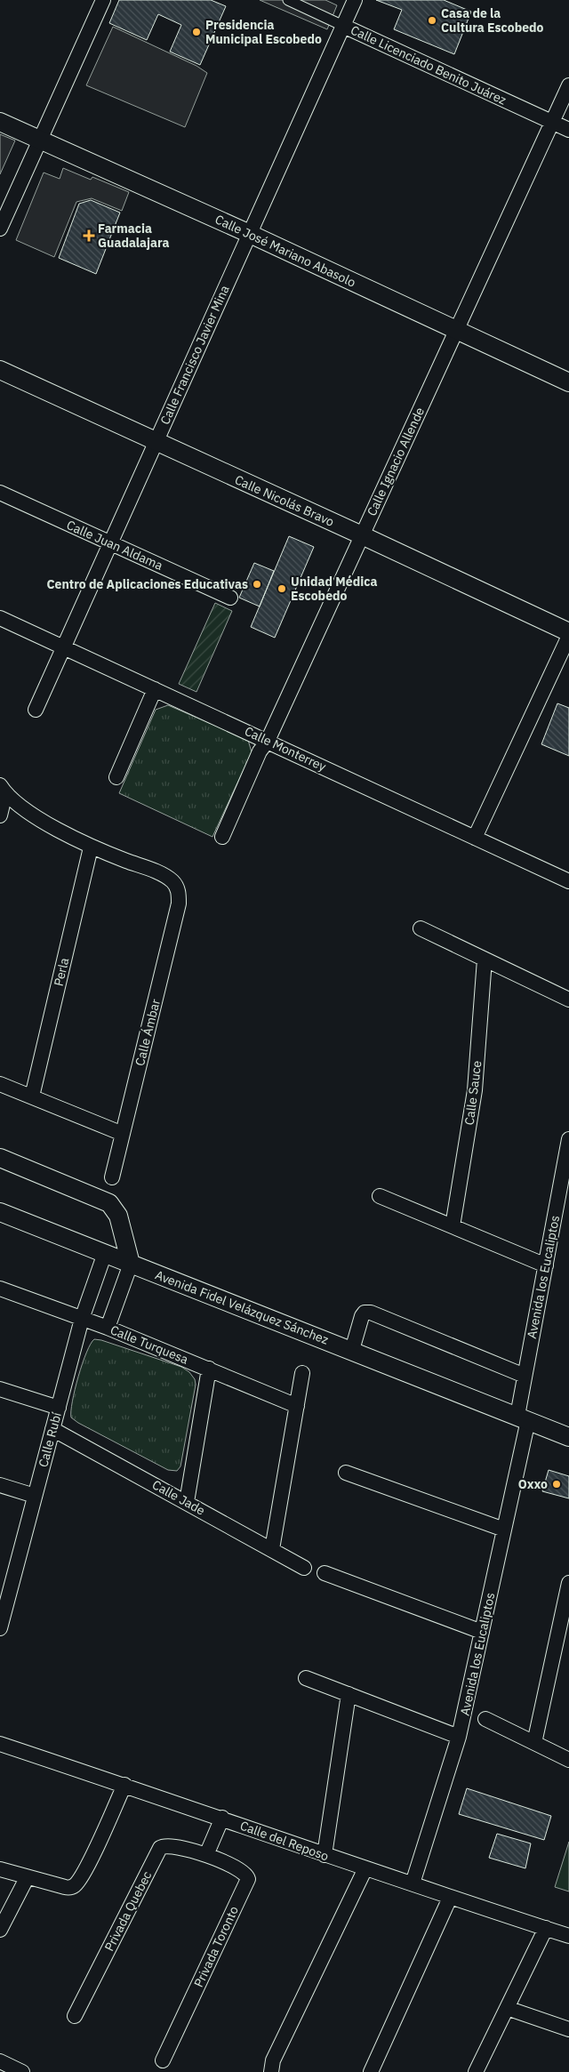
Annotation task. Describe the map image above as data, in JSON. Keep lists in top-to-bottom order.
{
  "streets": {
    "street": [
      "Calle Licenciado Benito Juárez",
      "Calle José Mariano Abasolo",
      "Calle Francisco Javier Mina",
      "Calle Ignacio Allende",
      "Calle Nicolás Bravo",
      "Calle Juan Aldama",
      "Calle Monterrey",
      "Perla",
      "Calle Ámbar",
      "Calle Sauce",
      "Avenida los Eucaliptos",
      "Avenida Fidel Velázquez Sánchez",
      "Calle Turquesa",
      "Calle Rubí",
      "Calle Jade",
      "Calle del Reposo",
      "Privada Quebec",
      "Privada Toronto"
    ]
  },
  "crossings": [
    ["Calle Licenciado Benito Juárez", "Calle Francisco Javier Mina"],
    ["Calle Licenciado Benito Juárez", "Calle Ignacio Allende"],
    ["Calle José Mariano Abasolo", "Calle Francisco Javier Mina"],
    ["Calle José Mariano Abasolo", "Calle Ignacio Allende"],
    ["Calle Francisco Javier Mina", "Calle Nicolás Bravo"],
    ["Calle Francisco Javier Mina", "Calle Juan Aldama"],
    ["Calle Francisco Javier Mina", "Calle Monterrey"],
    ["Calle Ignacio Allende", "Calle Nicolás Bravo"],
    ["Calle Ignacio Allende", "Calle Monterrey"],
    ["Perla", "Calle Ámbar"],
    ["Avenida los Eucaliptos", "Avenida Fidel Velázquez Sánchez"],
    ["Avenida los Eucaliptos", "Calle del Reposo"],
    ["Avenida Fidel Velázquez Sánchez", "Calle Rubí"],
    ["Calle Turquesa", "Calle Rubí"],
    ["Calle Rubí", "Calle Jade"],
    ["Privada Quebec", "Privada Toronto"]
  ],
  "places": {
    "other": [
      "Casa de la Cultura Escobedo",
      "Presidencia Municipal Escobedo",
      "Centro de Aplicaciones Educativas",
      "Unidad Médica Escobedo",
      "Oxxo"
    ],
    "health": ["Farmacia Guadalajara"]
  }
}
